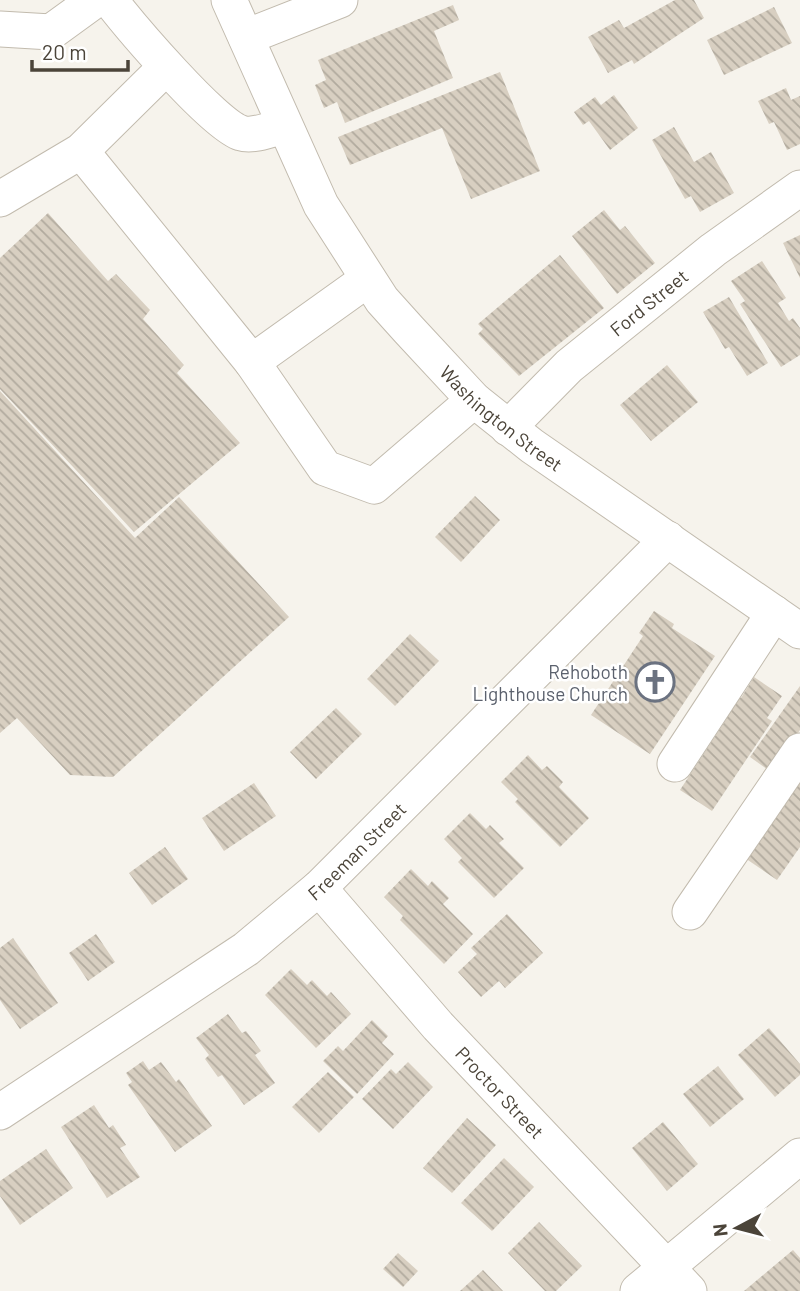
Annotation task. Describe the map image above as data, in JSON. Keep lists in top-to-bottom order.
{
  "streets": {
    "street": [
      "Ford Street",
      "Washington Street",
      "Freeman Street",
      "Proctor Street"
    ]
  },
  "crossings": [
    ["Ford Street", "Washington Street"],
    ["Washington Street", "Freeman Street"],
    ["Freeman Street", "Proctor Street"]
  ],
  "places": {
    "church": ["Rehoboth Lighthouse Church"]
  },
  "scale_bar": "20 m",
  "north": "left"
}
